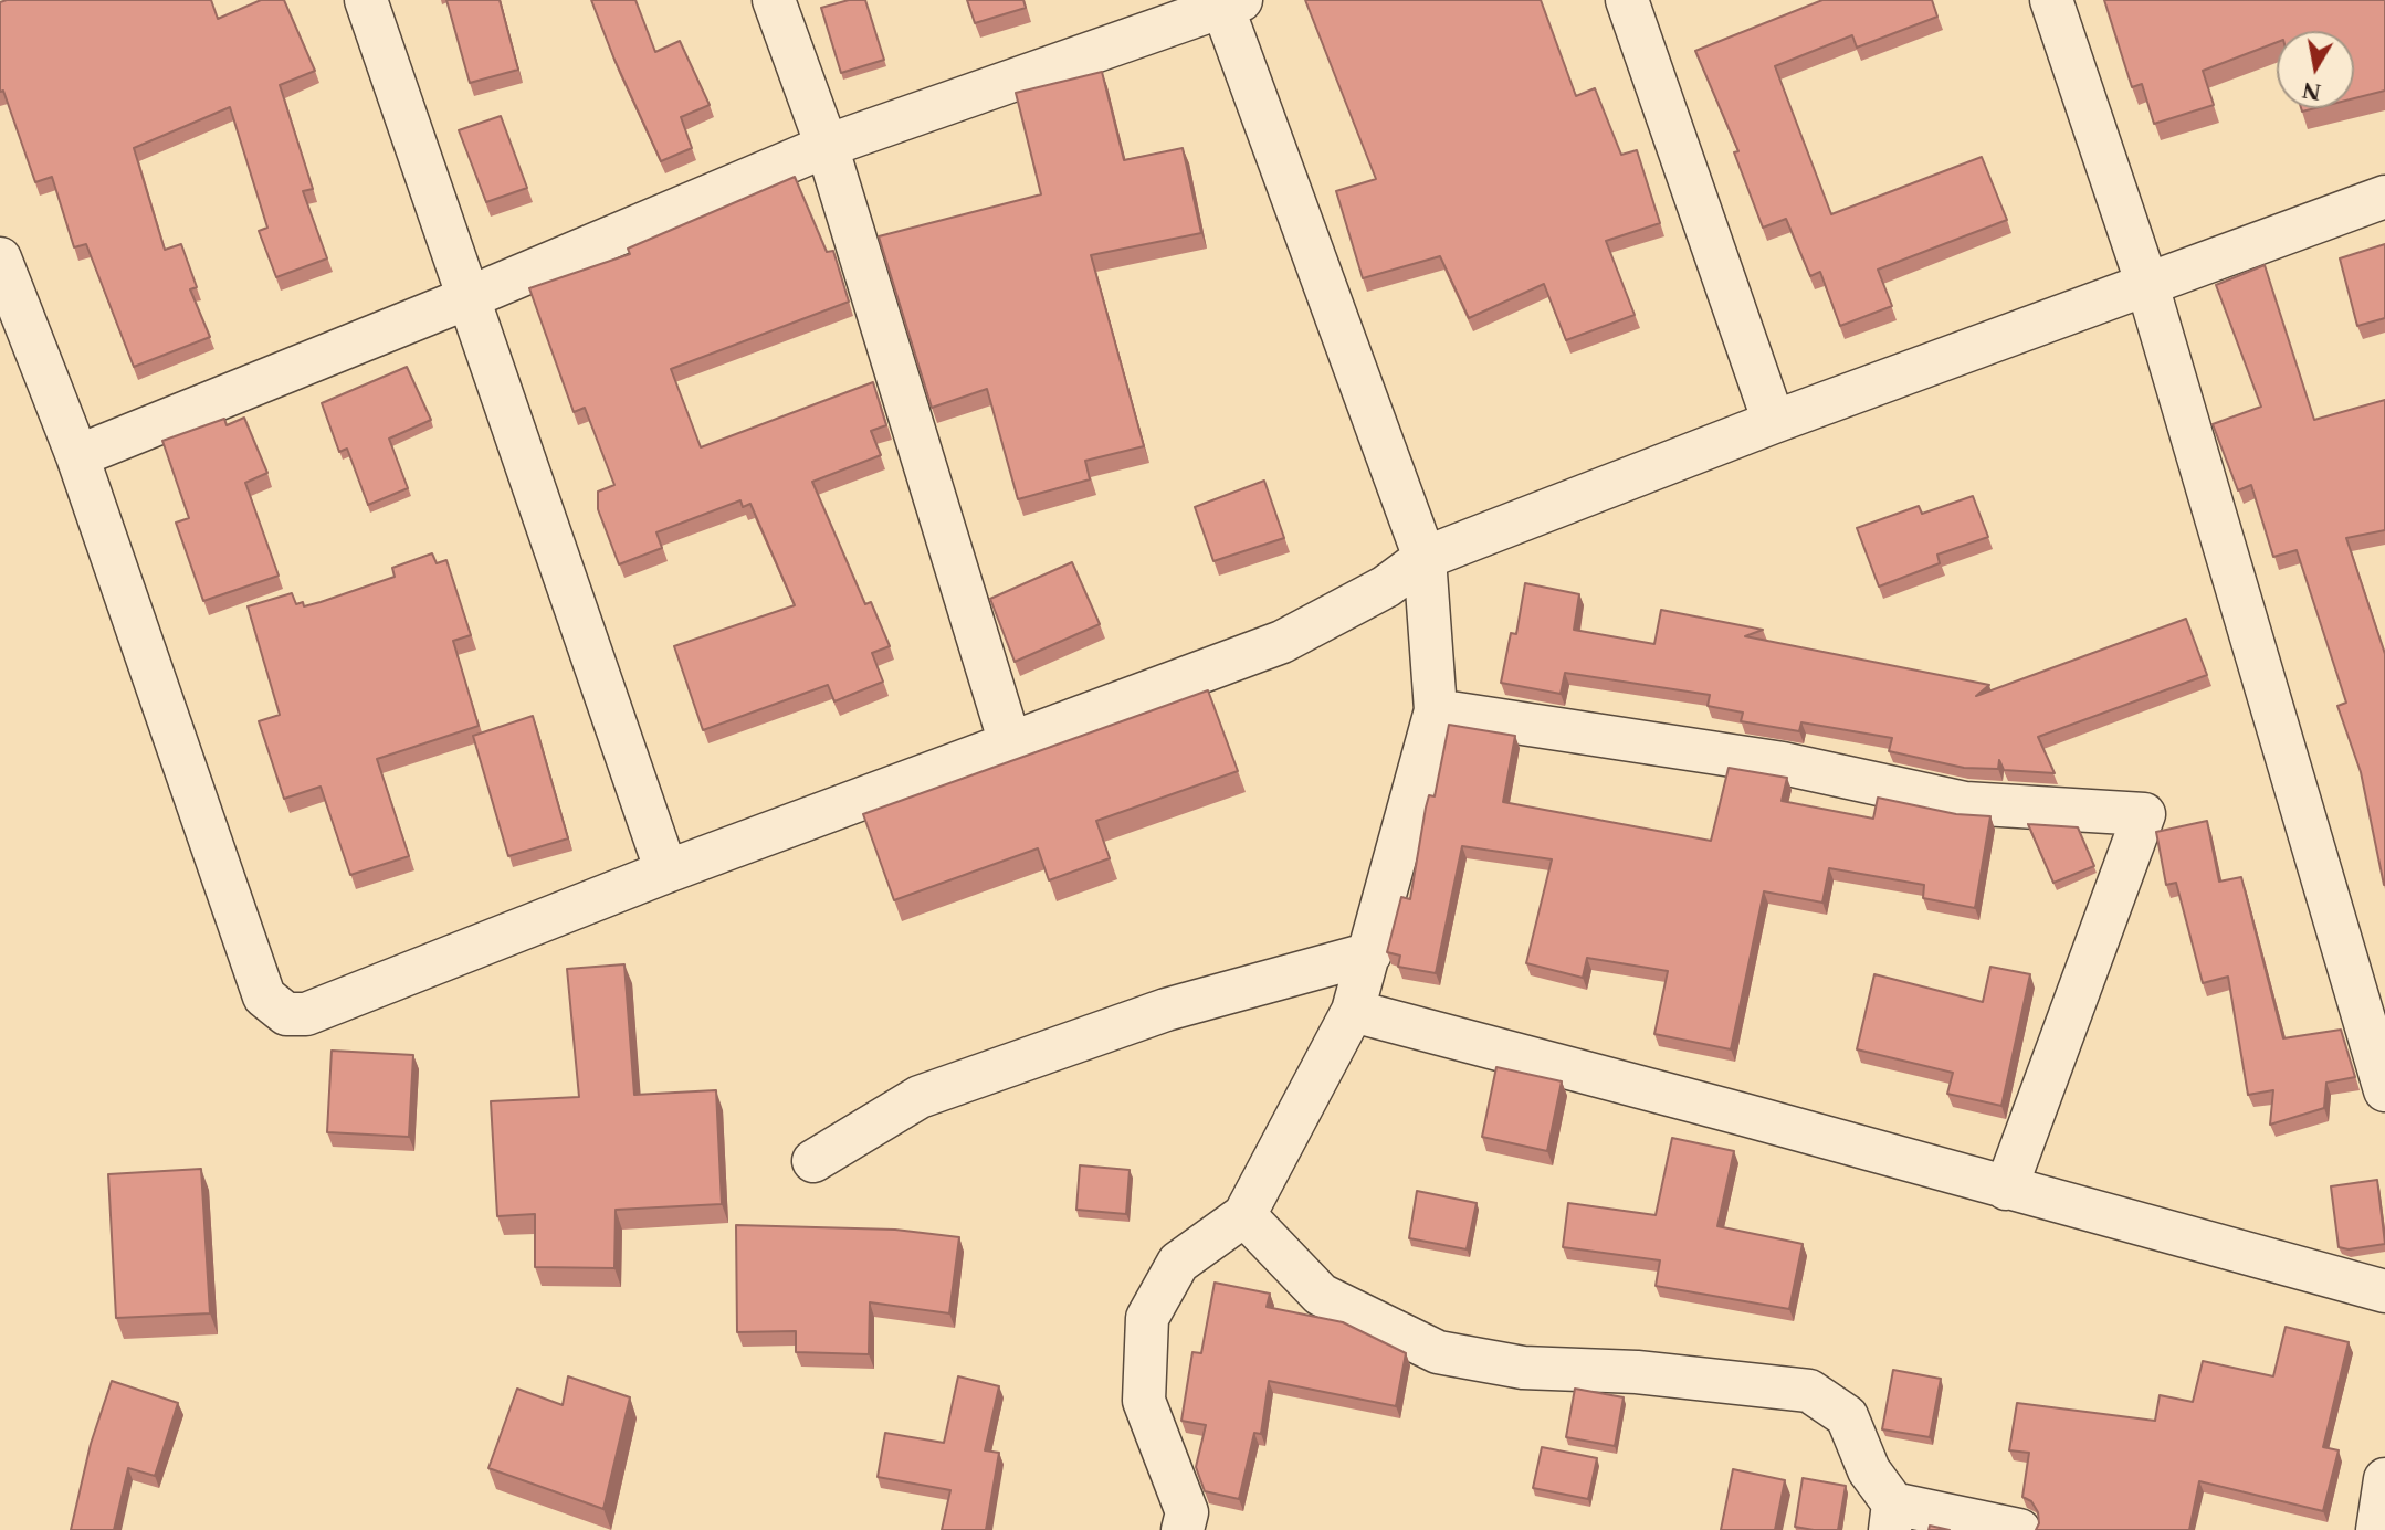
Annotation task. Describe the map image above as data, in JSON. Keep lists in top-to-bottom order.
{
  "north": "bottom"
}
